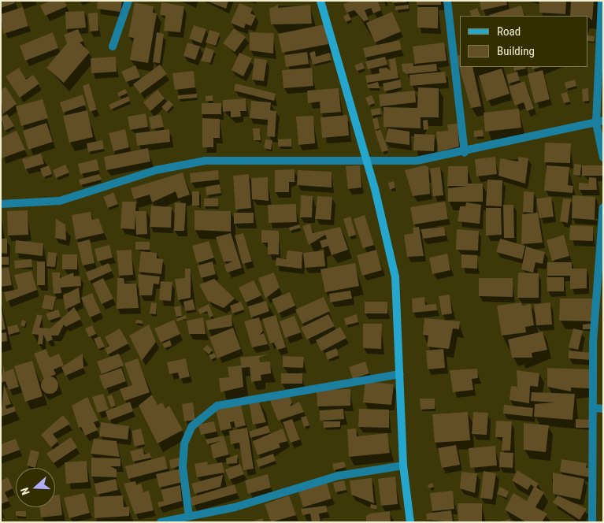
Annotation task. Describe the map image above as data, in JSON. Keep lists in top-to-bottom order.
{
  "legend": ["Road", "Building"],
  "north": "left"
}
